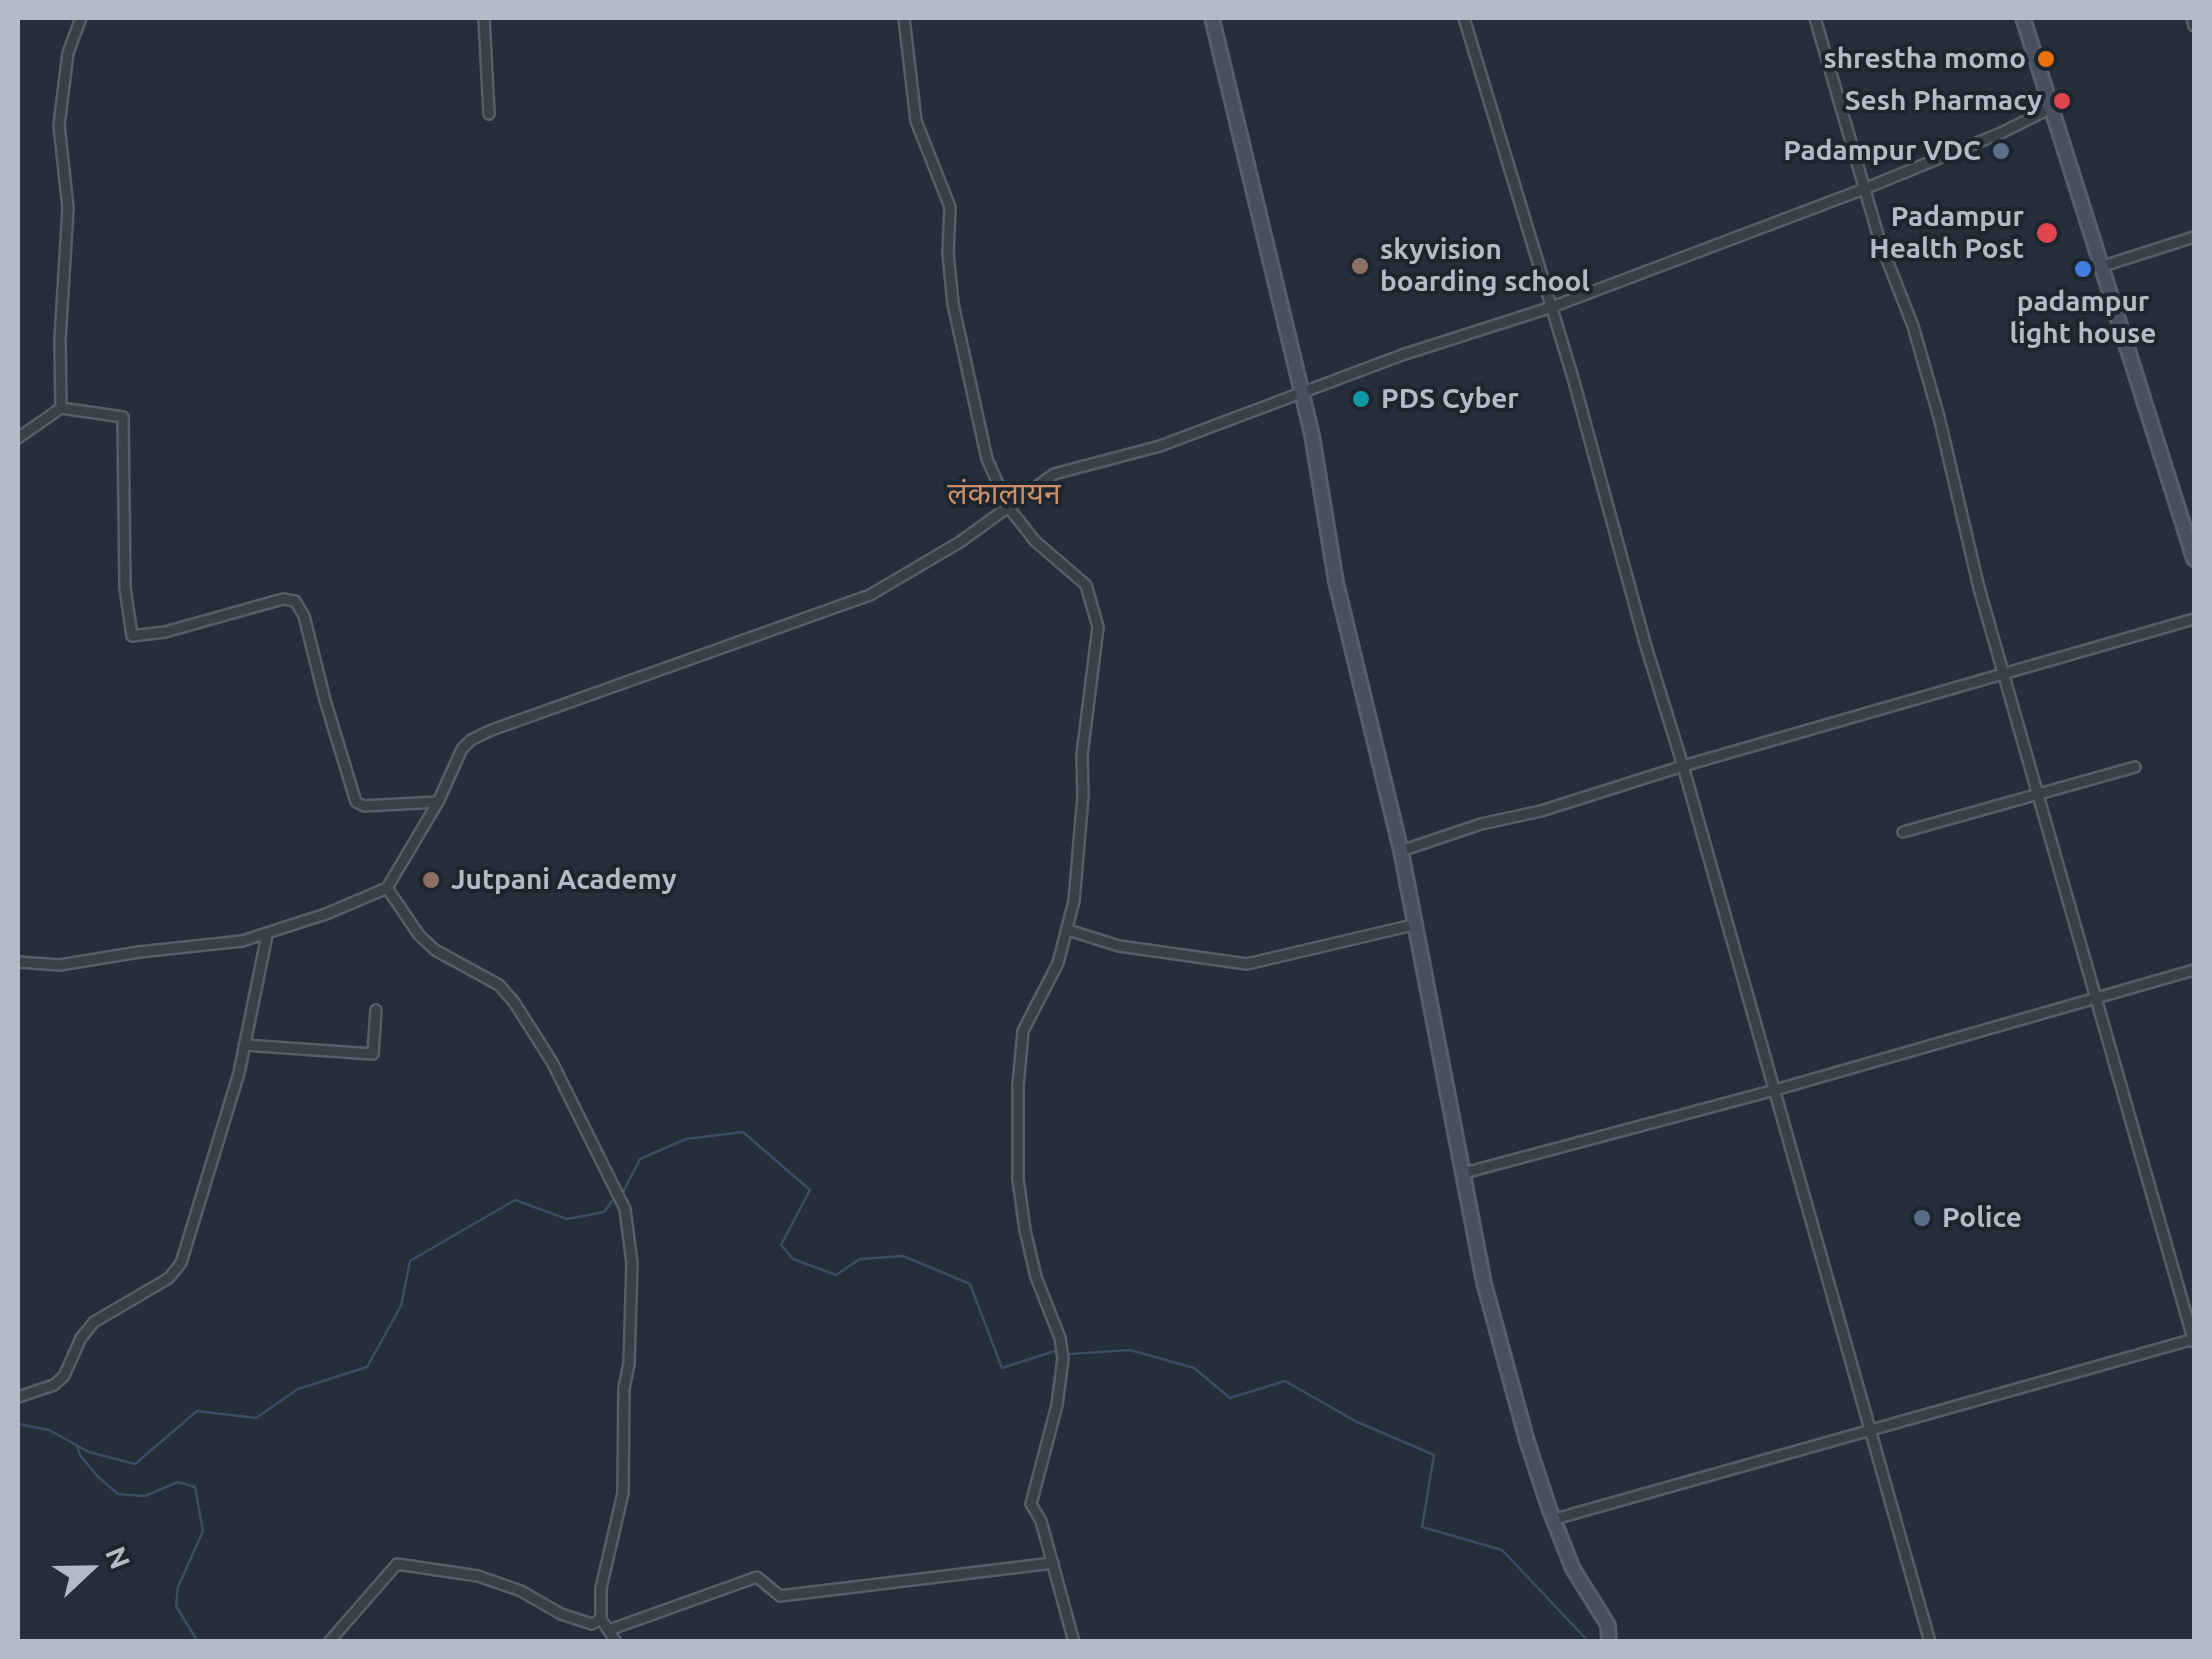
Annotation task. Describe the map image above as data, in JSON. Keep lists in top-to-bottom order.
{
  "districts": ["लंकालायन"],
  "places": [
    "shrestha momo",
    "Sesh Pharmacy",
    "Padampur VDC",
    "Padampur Health Post",
    "skyvision boarding school",
    "padampur light house",
    "PDS Cyber",
    "Jutpani Academy",
    "Police"
  ],
  "north": "right"
}
